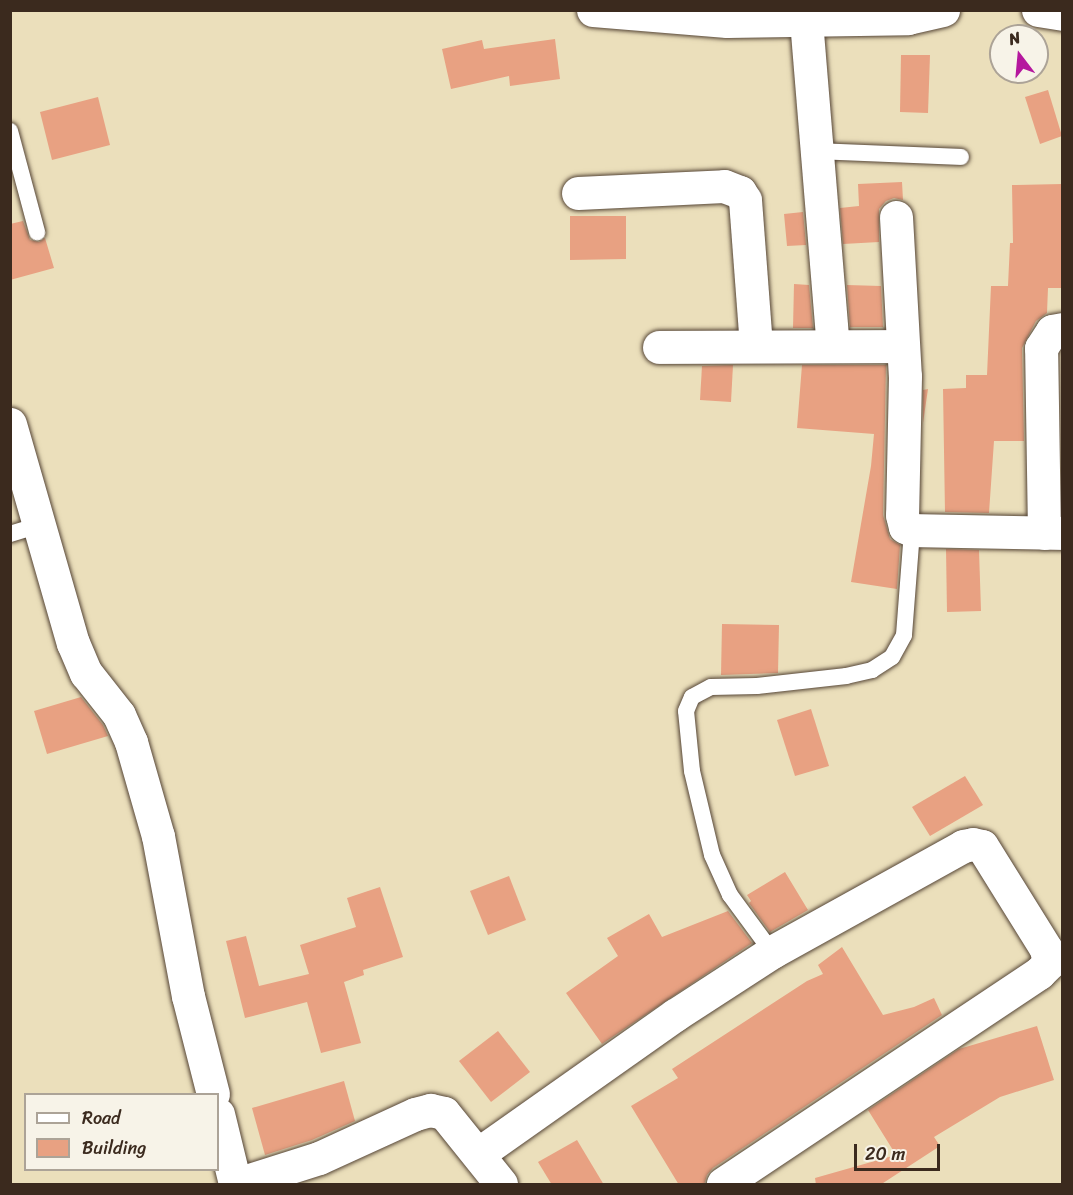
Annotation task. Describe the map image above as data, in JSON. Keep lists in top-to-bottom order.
{
  "legend": ["Road", "Building"],
  "scale_bar": "20 m",
  "north": "top"
}
